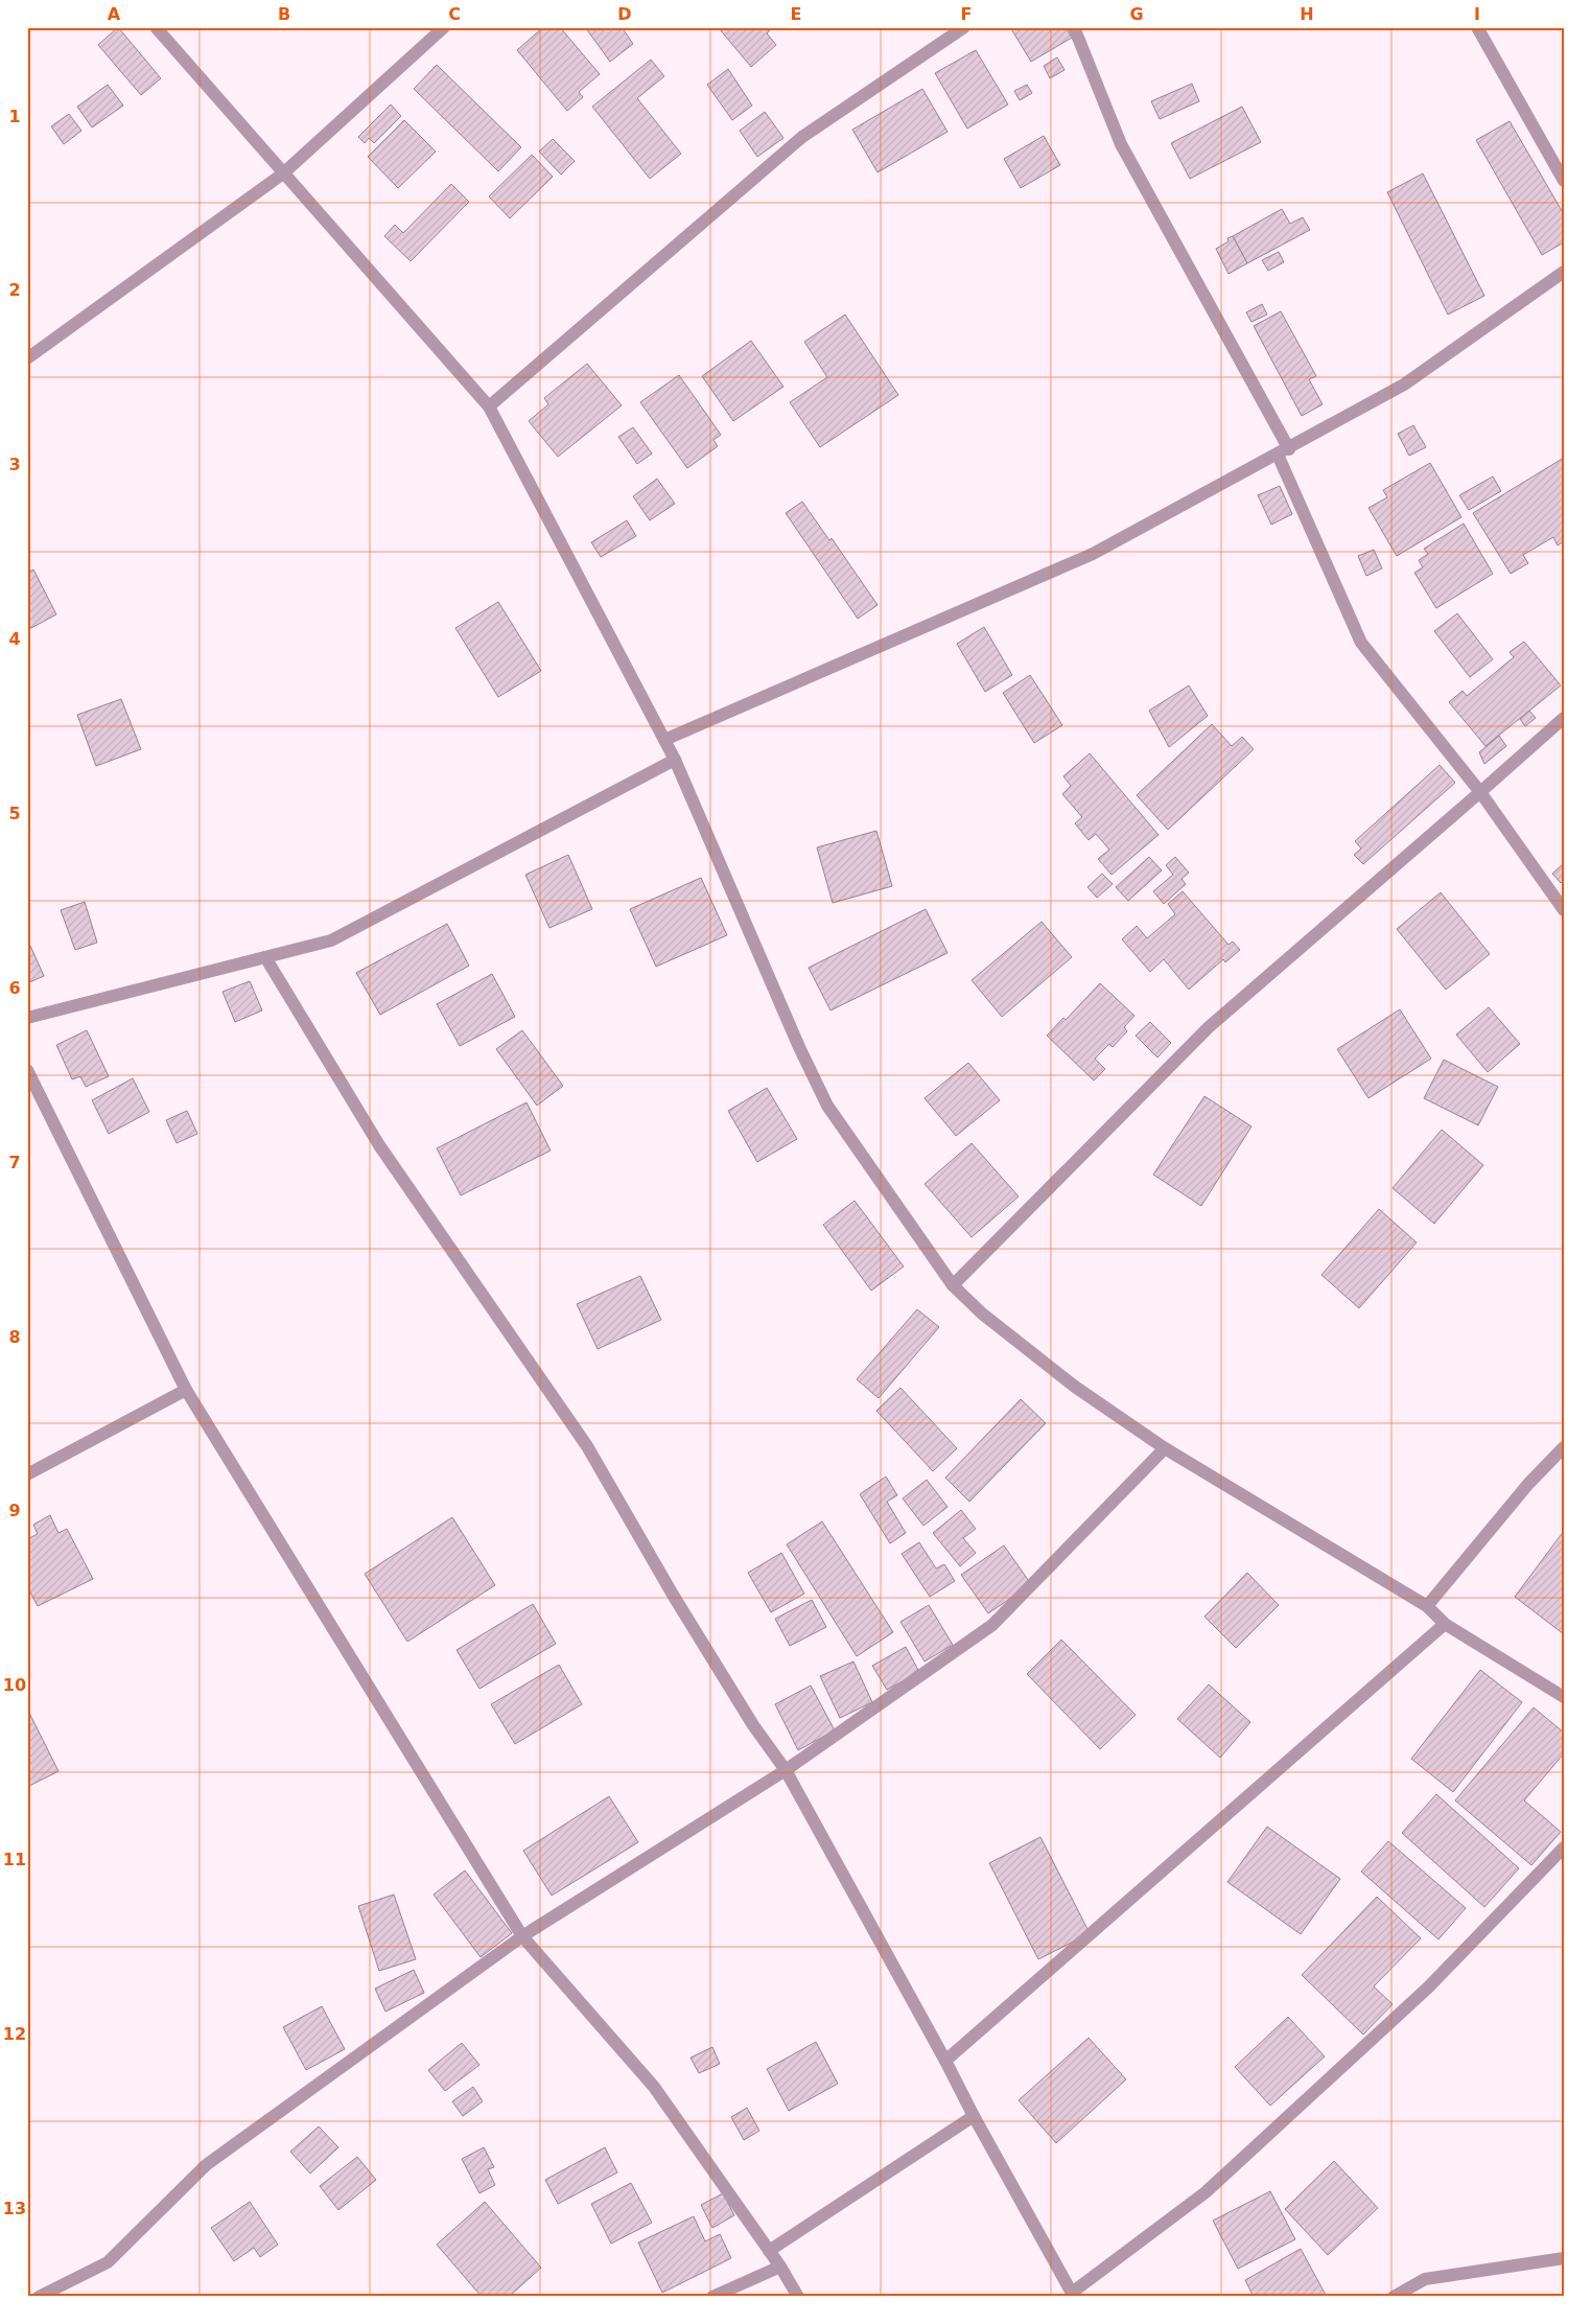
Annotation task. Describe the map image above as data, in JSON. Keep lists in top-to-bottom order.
{
  "grid": {
    "columns": [
      "A",
      "B",
      "C",
      "D",
      "E",
      "F",
      "G",
      "H",
      "I"
    ],
    "rows": [
      "1",
      "2",
      "3",
      "4",
      "5",
      "6",
      "7",
      "8",
      "9",
      "10",
      "11",
      "12",
      "13"
    ]
  }
}
